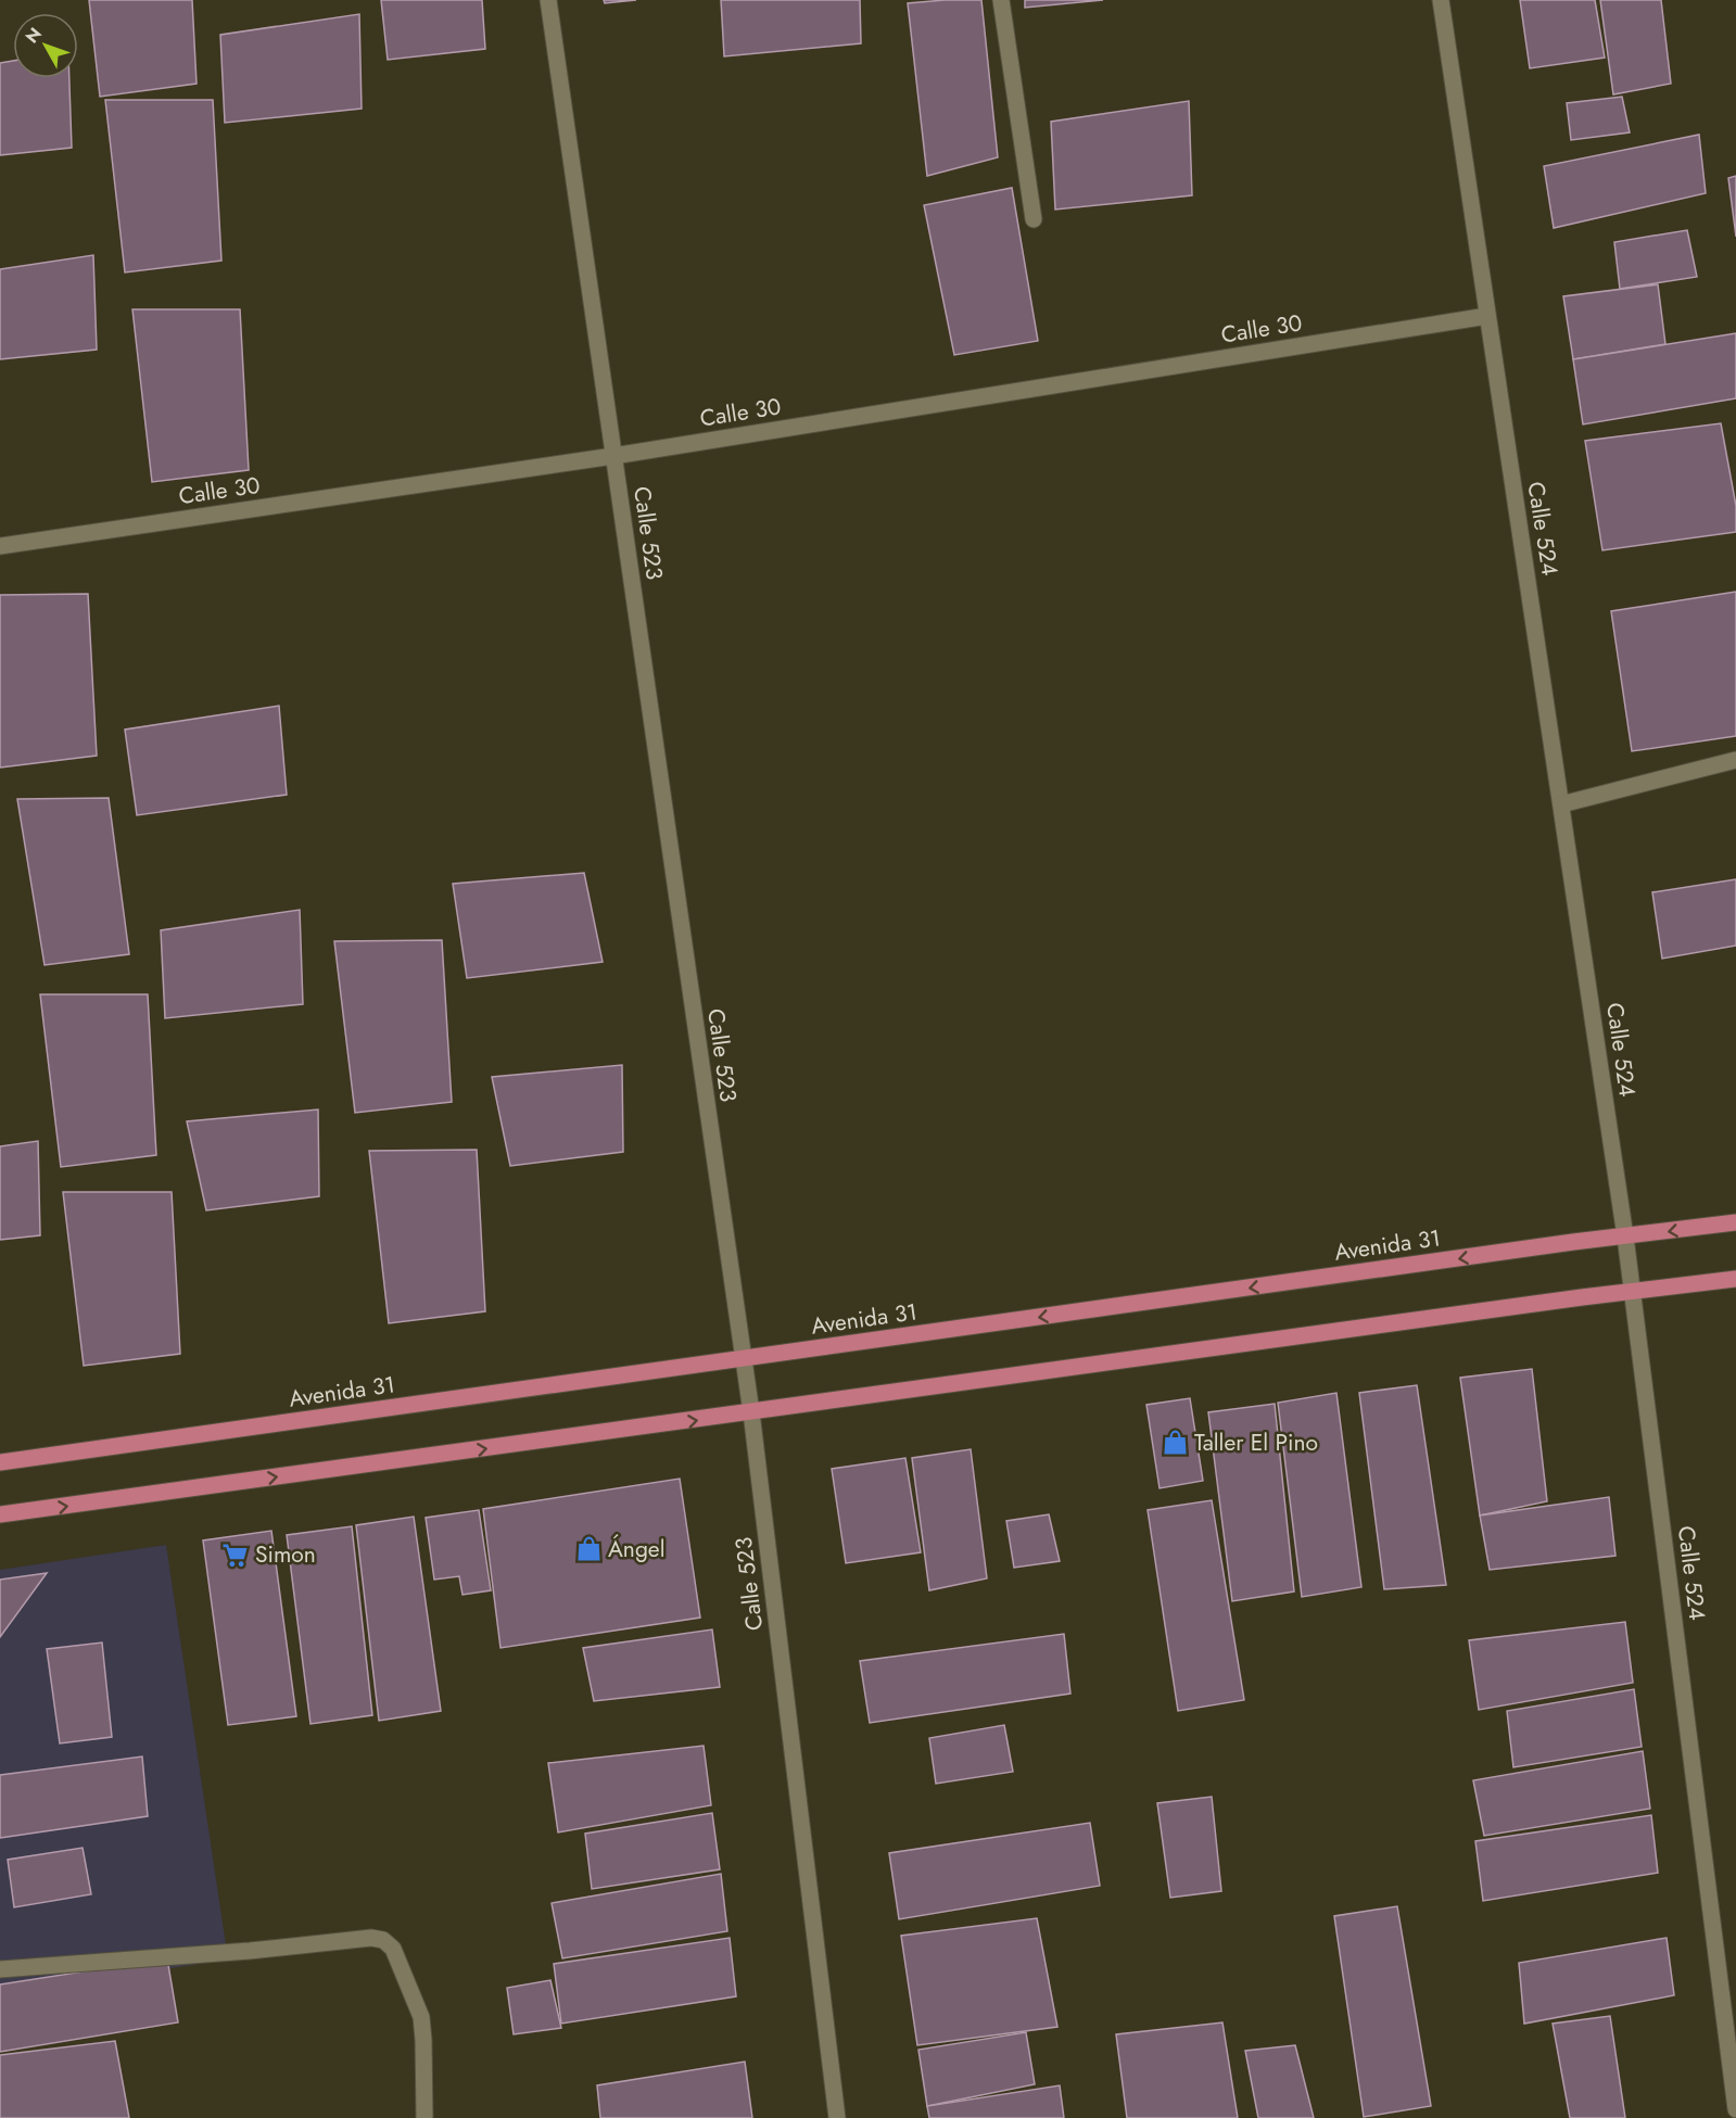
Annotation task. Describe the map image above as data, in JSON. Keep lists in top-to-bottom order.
{
  "streets": {
    "main road": ["Avenida 31"],
    "street": ["Calle 30", "Calle 524", "Calle 523"]
  },
  "crossings": [
    ["Calle 30", "Calle 524"],
    ["Calle 30", "Calle 523"],
    ["Calle 524", "Avenida 31"],
    ["Calle 523", "Avenida 31"]
  ],
  "places": {
    "shop": ["Taller El Pino", "Ángel"],
    "supermarket": ["Simon"]
  },
  "north": "top left"
}
